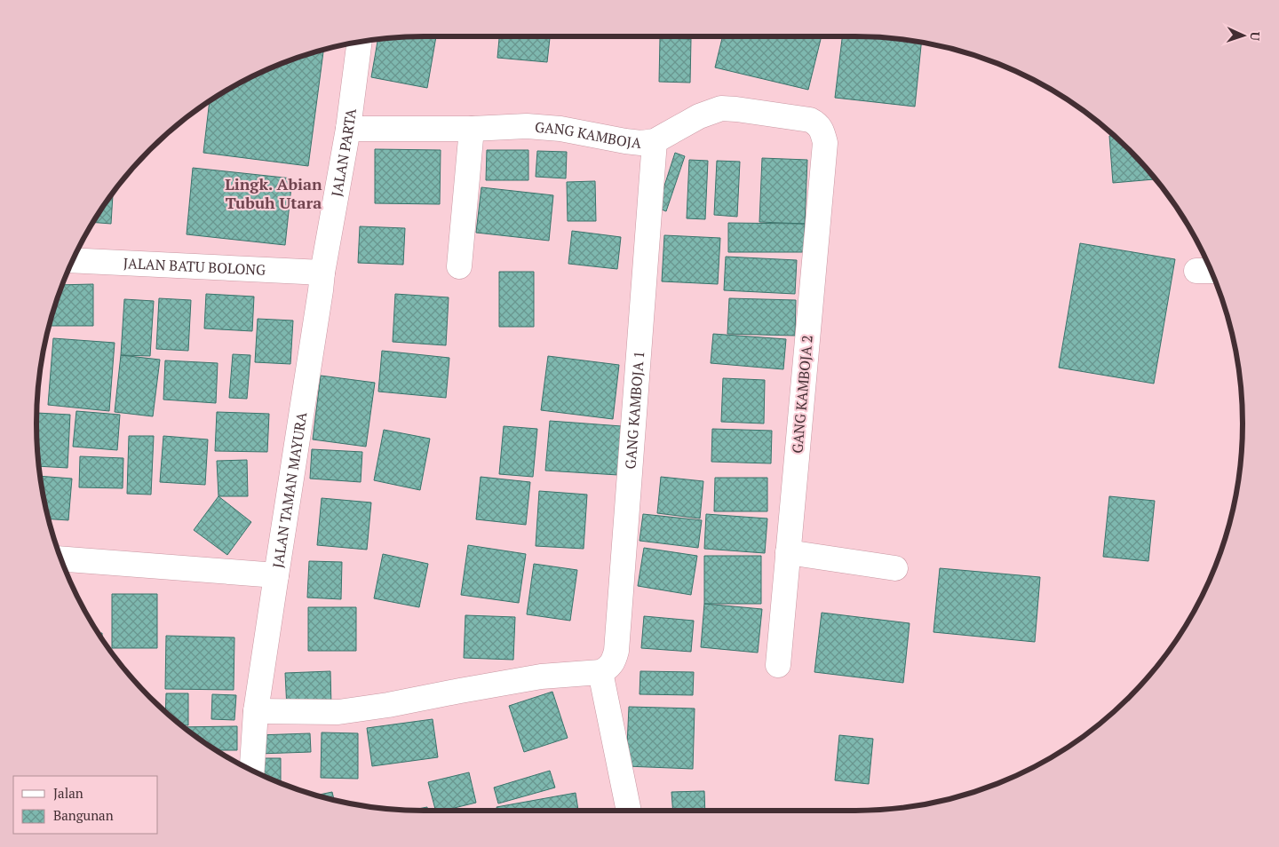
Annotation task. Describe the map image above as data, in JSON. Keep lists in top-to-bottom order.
{
  "streets": {
    "street": [
      "GANG KAMBOJA",
      "JALAN PARTA",
      "JALAN BATU BOLONG",
      "GANG KAMBOJA 2",
      "GANG KAMBOJA 1",
      "JALAN TAMAN MAYURA"
    ]
  },
  "crossings": [
    ["GANG KAMBOJA", "JALAN PARTA"],
    ["GANG KAMBOJA", "GANG KAMBOJA 2"],
    ["GANG KAMBOJA", "GANG KAMBOJA 1"],
    ["JALAN PARTA", "JALAN BATU BOLONG"],
    ["JALAN PARTA", "JALAN TAMAN MAYURA"],
    ["JALAN BATU BOLONG", "JALAN TAMAN MAYURA"]
  ],
  "districts": ["Lingk. Abian Tubuh Utara"],
  "legend": ["Jalan", "Bangunan"],
  "north": "right"
}
